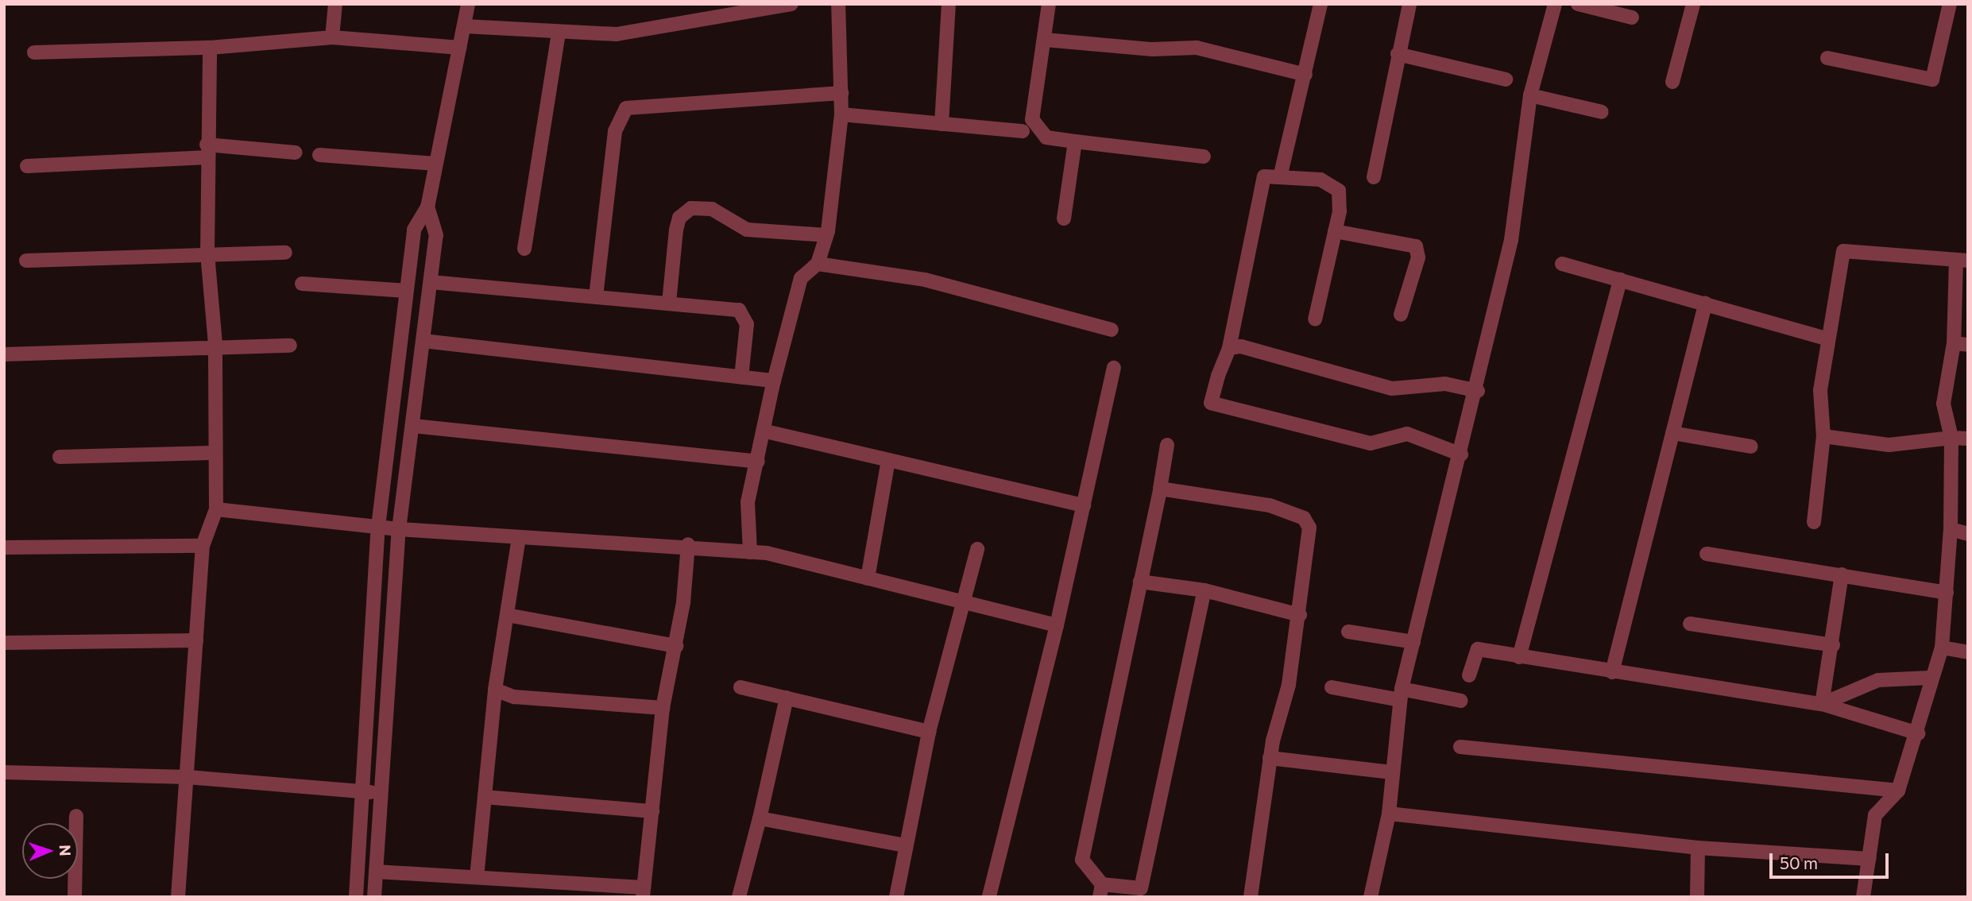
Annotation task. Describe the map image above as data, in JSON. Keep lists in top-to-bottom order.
{
  "scale_bar": "50 m",
  "north": "right"
}
